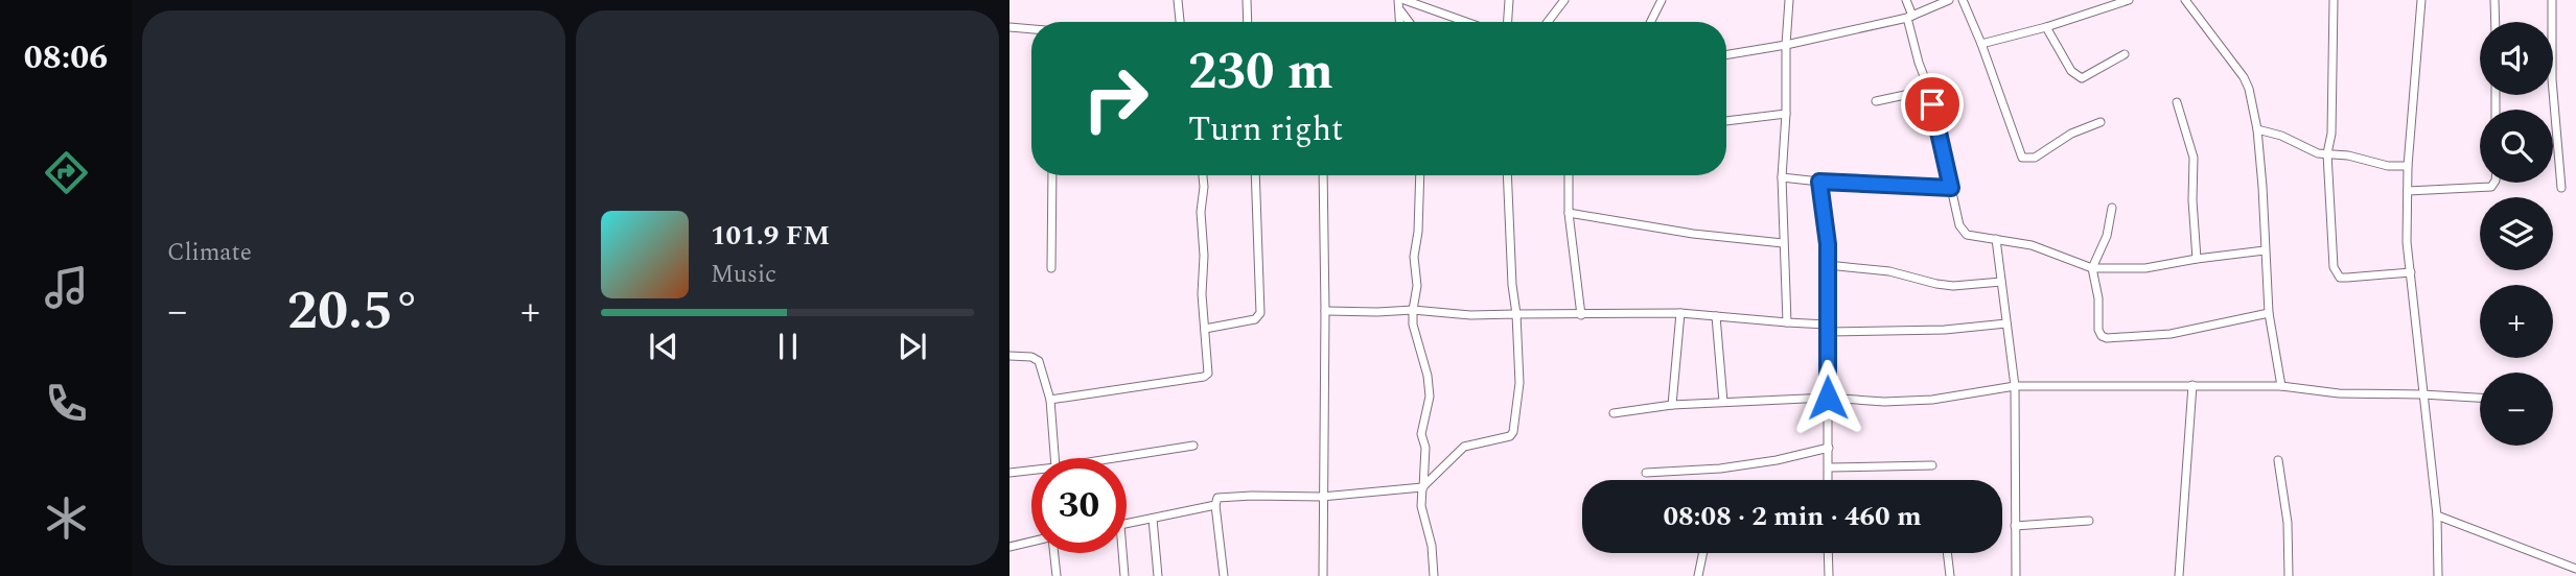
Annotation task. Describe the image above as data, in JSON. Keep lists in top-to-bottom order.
{
  "page": {
    "tabs": "08:06",
    "tile": "Climate",
    "map_buttons": ["+", "−"],
    "turn": ["230 m", "Turn right"],
    "song": ["101.9 FM", "Music"],
    "heat": ["−", "20.5°", "+"],
    "limit": "30",
    "trip": "08:08 · 2 min · 460 m"
  }
}
